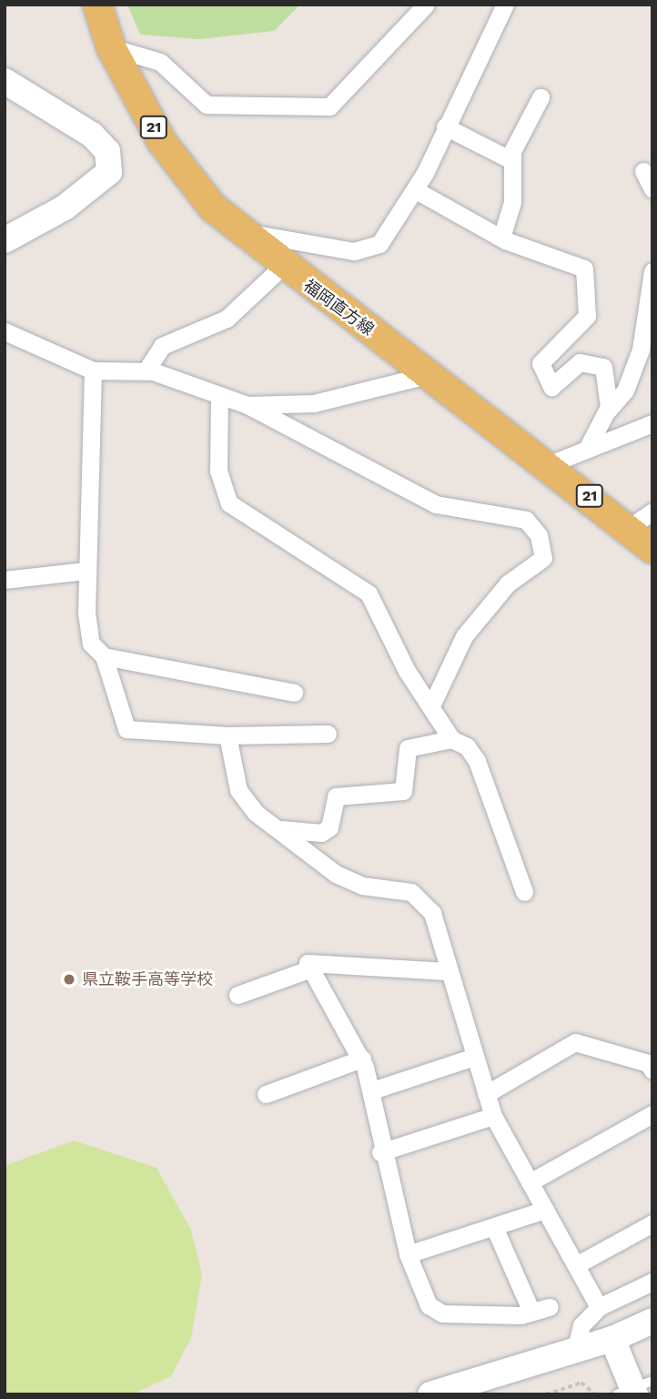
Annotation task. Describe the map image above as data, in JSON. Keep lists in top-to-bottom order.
{
  "streets": {
    "main road": ["21", "福岡直方線"]
  },
  "places": ["県立鞍手高等学校"]
}
